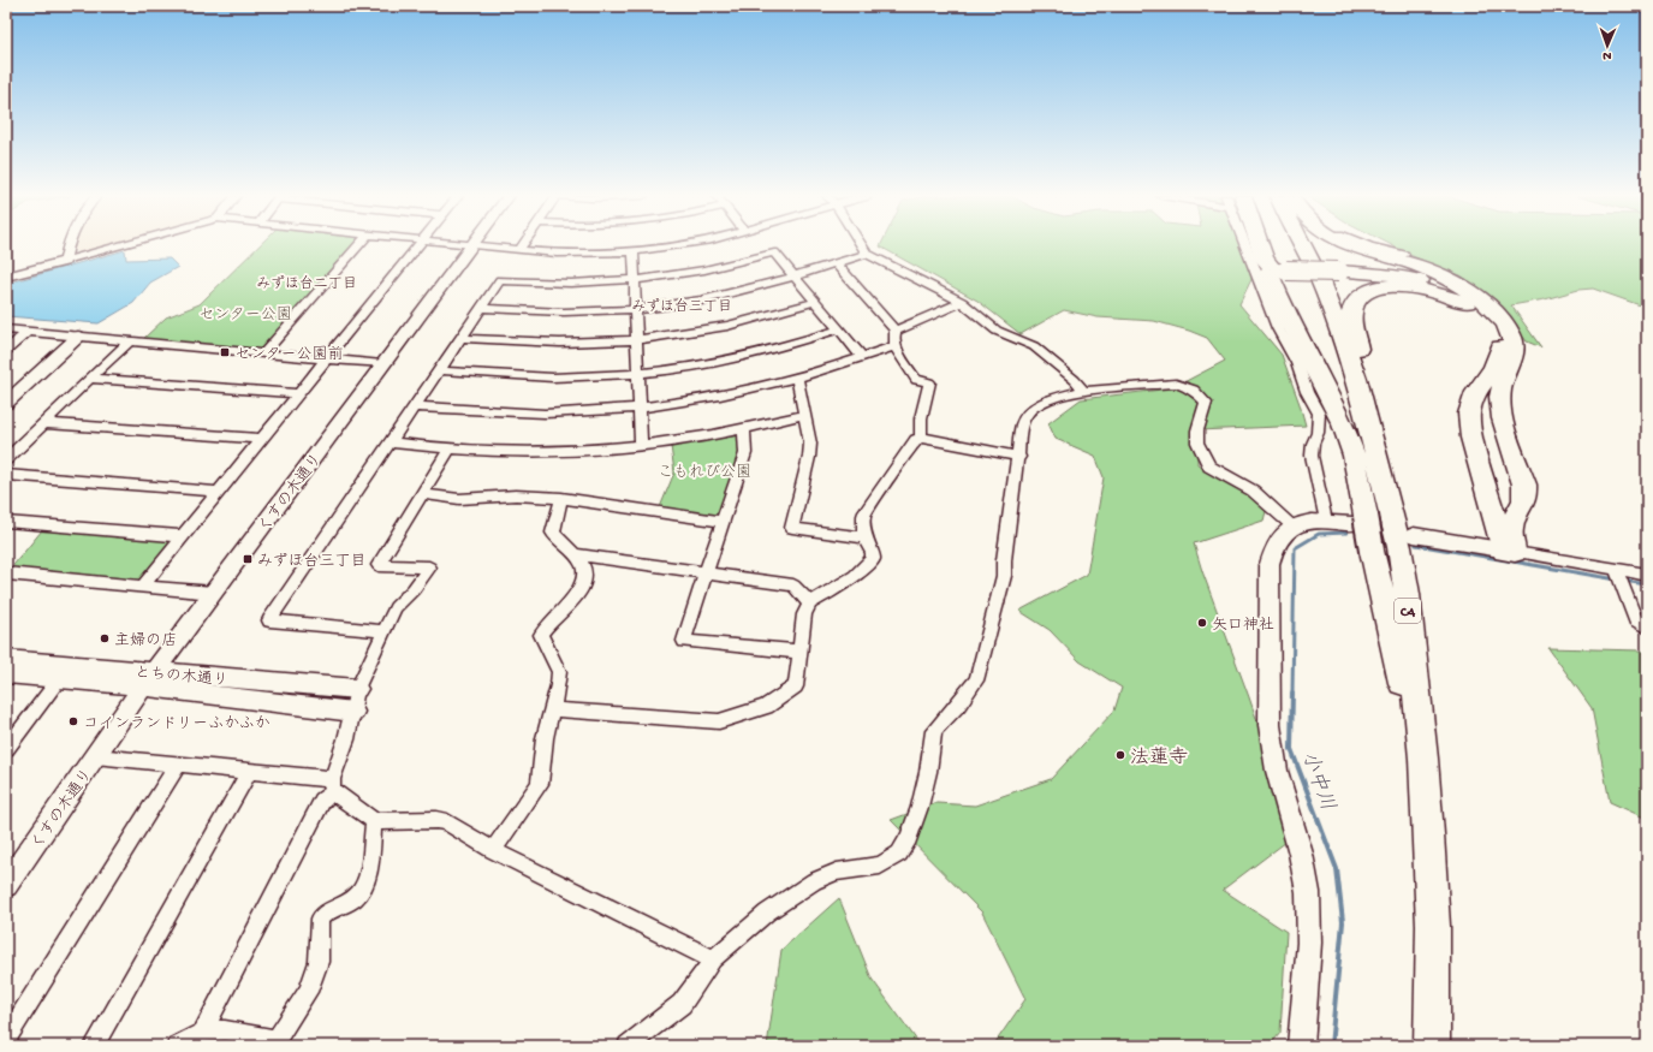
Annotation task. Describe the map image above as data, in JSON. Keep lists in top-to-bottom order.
{
  "streets": {
    "highway": ["C4"],
    "street": ["くすの木通り", "とちの木通り"]
  },
  "crossings": [
    ["くすの木通り", "とちの木通り"]
  ],
  "districts": ["みずほ台二丁目", "みずほ台三丁目"],
  "water": ["小中川"],
  "parks": ["センター公園", "こもれび公園"],
  "places": {
    "transit": ["センター公園前", "みずほ台三丁目"],
    "other": [
      "矢口神社",
      "主婦の店",
      "コインランドリーふかふか",
      "法蓮寺"
    ]
  },
  "north": "bottom"
}
